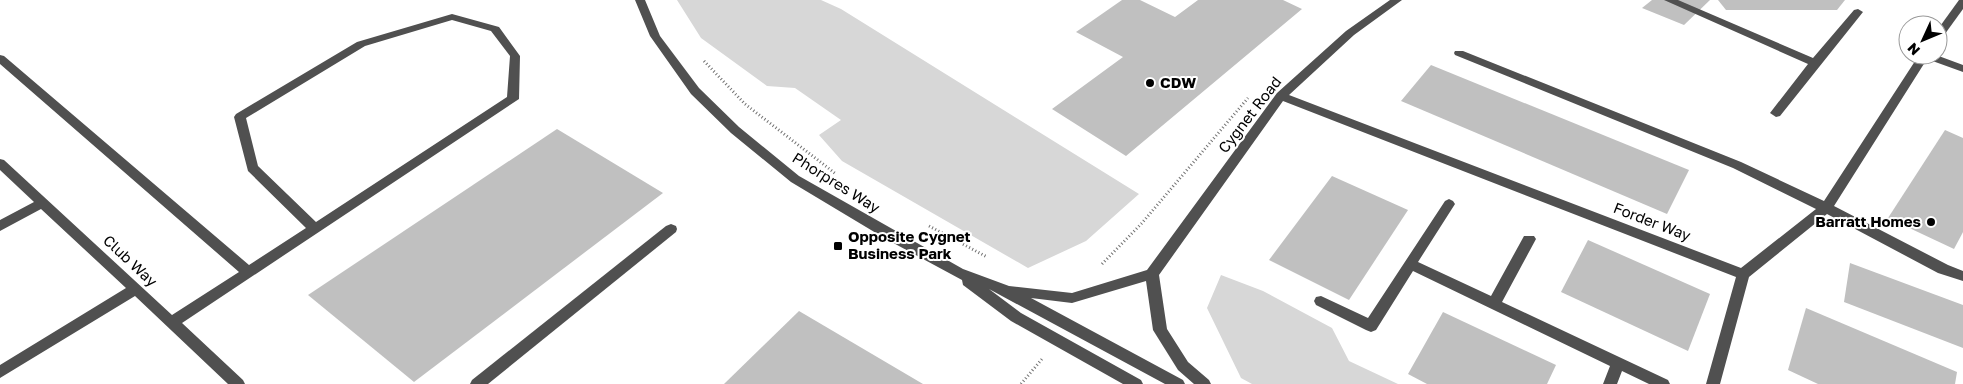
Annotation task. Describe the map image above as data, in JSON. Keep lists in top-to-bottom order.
{
  "streets": {
    "street": [
      "Cygnet Road",
      "Phorpres Way",
      "Forder Way",
      "Club Way"
    ]
  },
  "crossings": [
    ["Cygnet Road", "Forder Way"]
  ],
  "places": {
    "other": ["CDW", "Barratt Homes"],
    "transit": ["Opposite Cygnet Business Park"]
  },
  "north": "bottom left"
}
